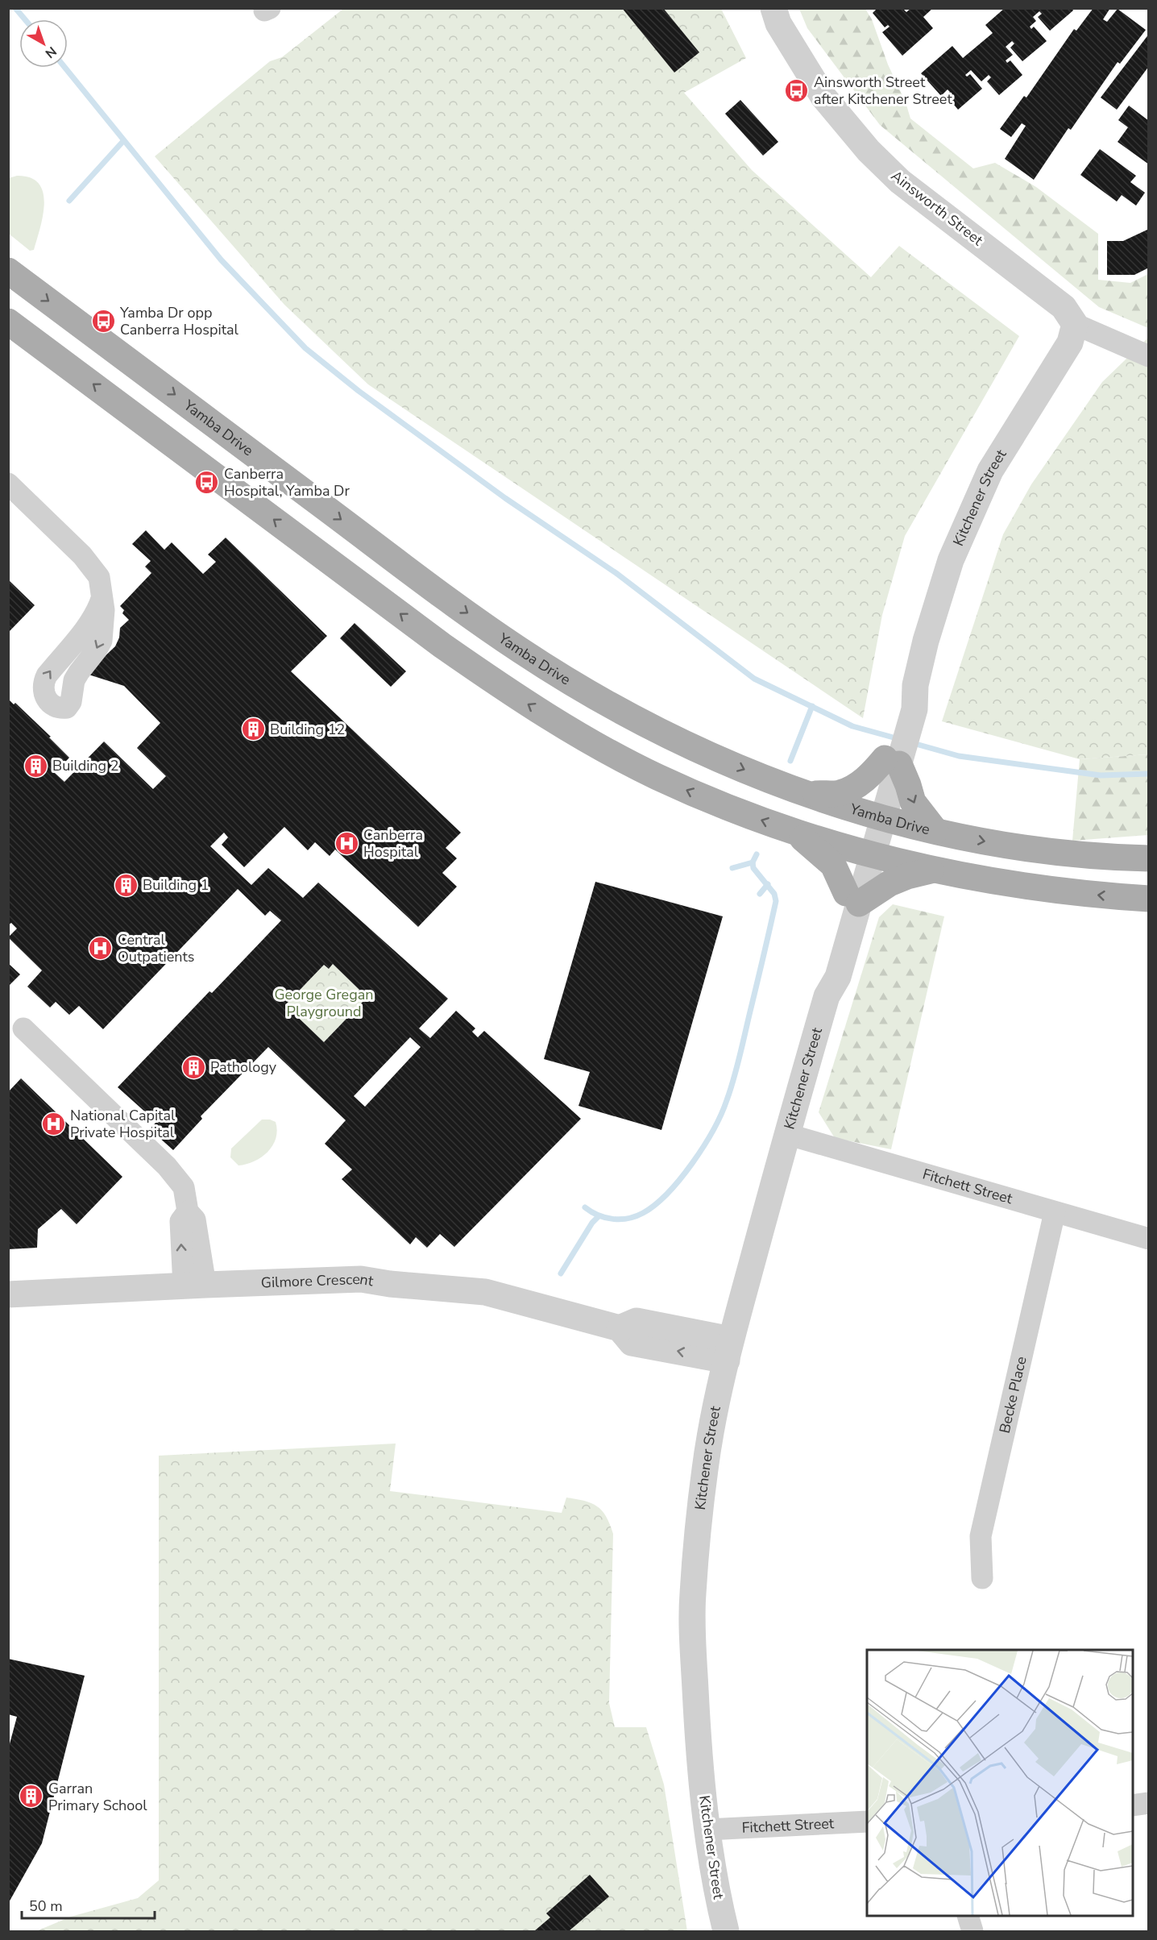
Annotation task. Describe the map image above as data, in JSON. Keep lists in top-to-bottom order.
{
  "streets": {
    "main road": ["Yamba Drive"],
    "street": [
      "Ainsworth Street",
      "Kitchener Street",
      "Fitchett Street",
      "Gilmore Crescent",
      "Becke Place"
    ]
  },
  "crossings": [
    ["Ainsworth Street", "Kitchener Street"],
    ["Yamba Drive", "Kitchener Street"],
    ["Kitchener Street", "Fitchett Street"],
    ["Kitchener Street", "Gilmore Crescent"],
    ["Fitchett Street", "Becke Place"]
  ],
  "parks": ["George Gregan Playground"],
  "places": {
    "bus stop": ["Ainsworth Street after Kitchener Street", "Yamba Dr opp Canberra Hospital", "Canberra Hospital, Yamba Dr"],
    "building": [
      "Building 12",
      "Building 2",
      "Building 1",
      "Pathology",
      "Garran Primary School"
    ],
    "hospital": ["Canberra Hospital", "Central Outpatients", "National Capital Private Hospital"]
  },
  "scale_bar": "50 m",
  "north": "bottom right"
}
